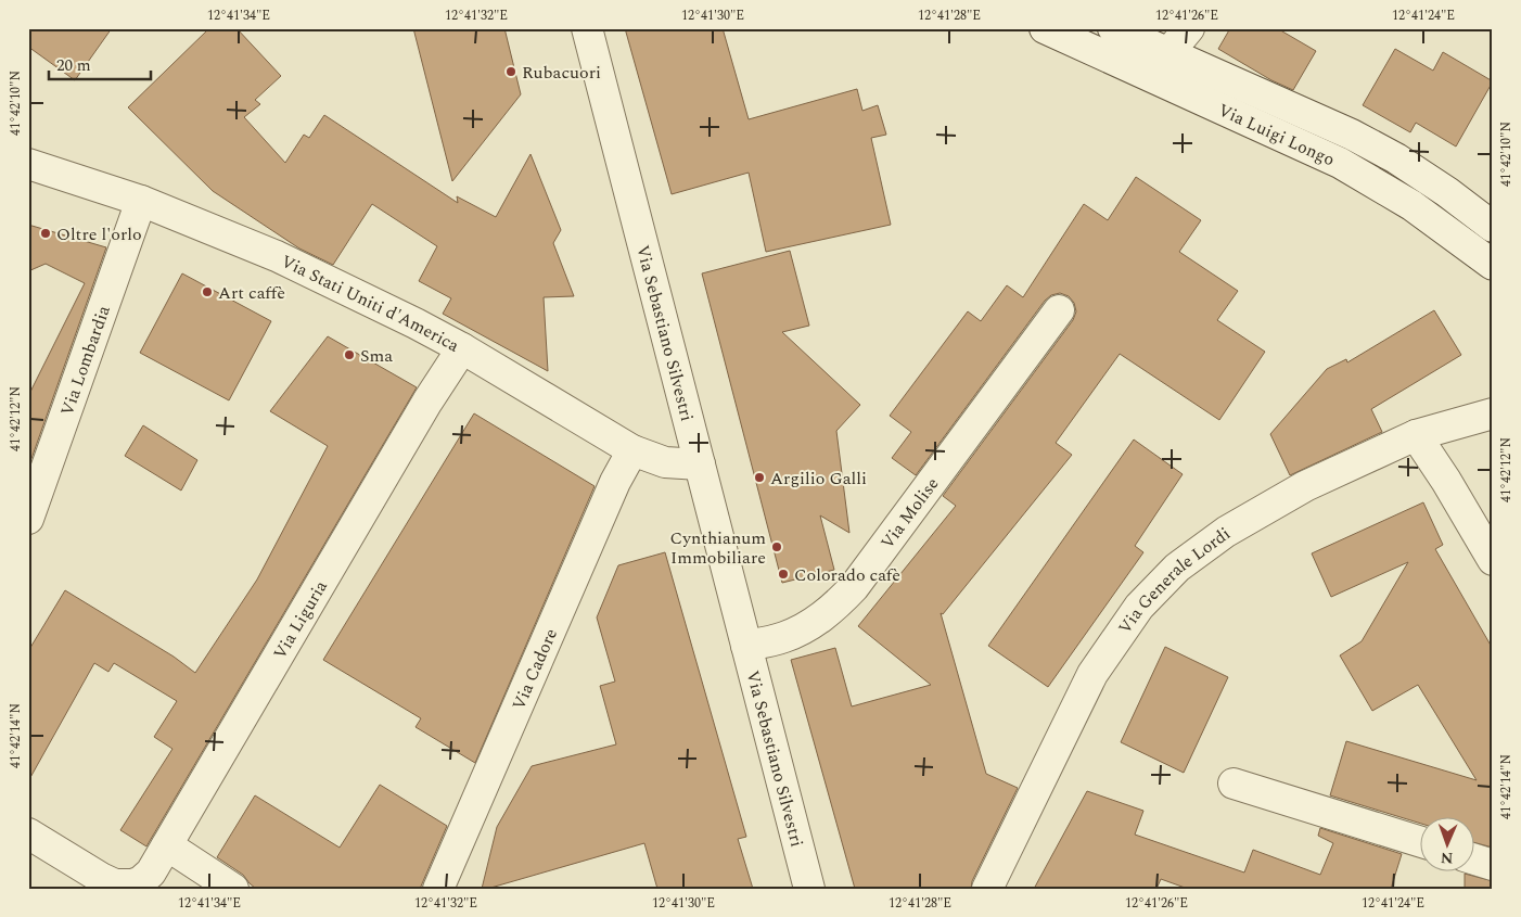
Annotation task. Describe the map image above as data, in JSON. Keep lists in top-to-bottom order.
{
  "streets": {
    "street": [
      "Via Luigi Longo",
      "Via Stati Uniti d'America",
      "Via Sebastiano Silvestri",
      "Via Lombardia",
      "Via Molise",
      "Via Generale Lordi",
      "Via Liguria",
      "Via Cadore"
    ]
  },
  "crossings": [
    ["Via Stati Uniti d'America", "Via Sebastiano Silvestri"],
    ["Via Stati Uniti d'America", "Via Lombardia"],
    ["Via Stati Uniti d'America", "Via Liguria"],
    ["Via Stati Uniti d'America", "Via Cadore"],
    ["Via Sebastiano Silvestri", "Via Molise"]
  ],
  "places": [
    "Rubacuori",
    "Oltre l'orlo",
    "Art caffè",
    "Sma",
    "Argilio Galli",
    "Cynthianum Immobiliare",
    "Colorado cafè"
  ],
  "scale_bar": "20 m",
  "north": "bottom",
  "coordinates": [
    "12°41'34\"E",
    "12°41'32\"E",
    "12°41'30\"E",
    "12°41'28\"E",
    "12°41'26\"E",
    "12°41'24\"E",
    "41°42'10\"N",
    "41°42'12\"N",
    "41°42'14\"N"
  ]
}
